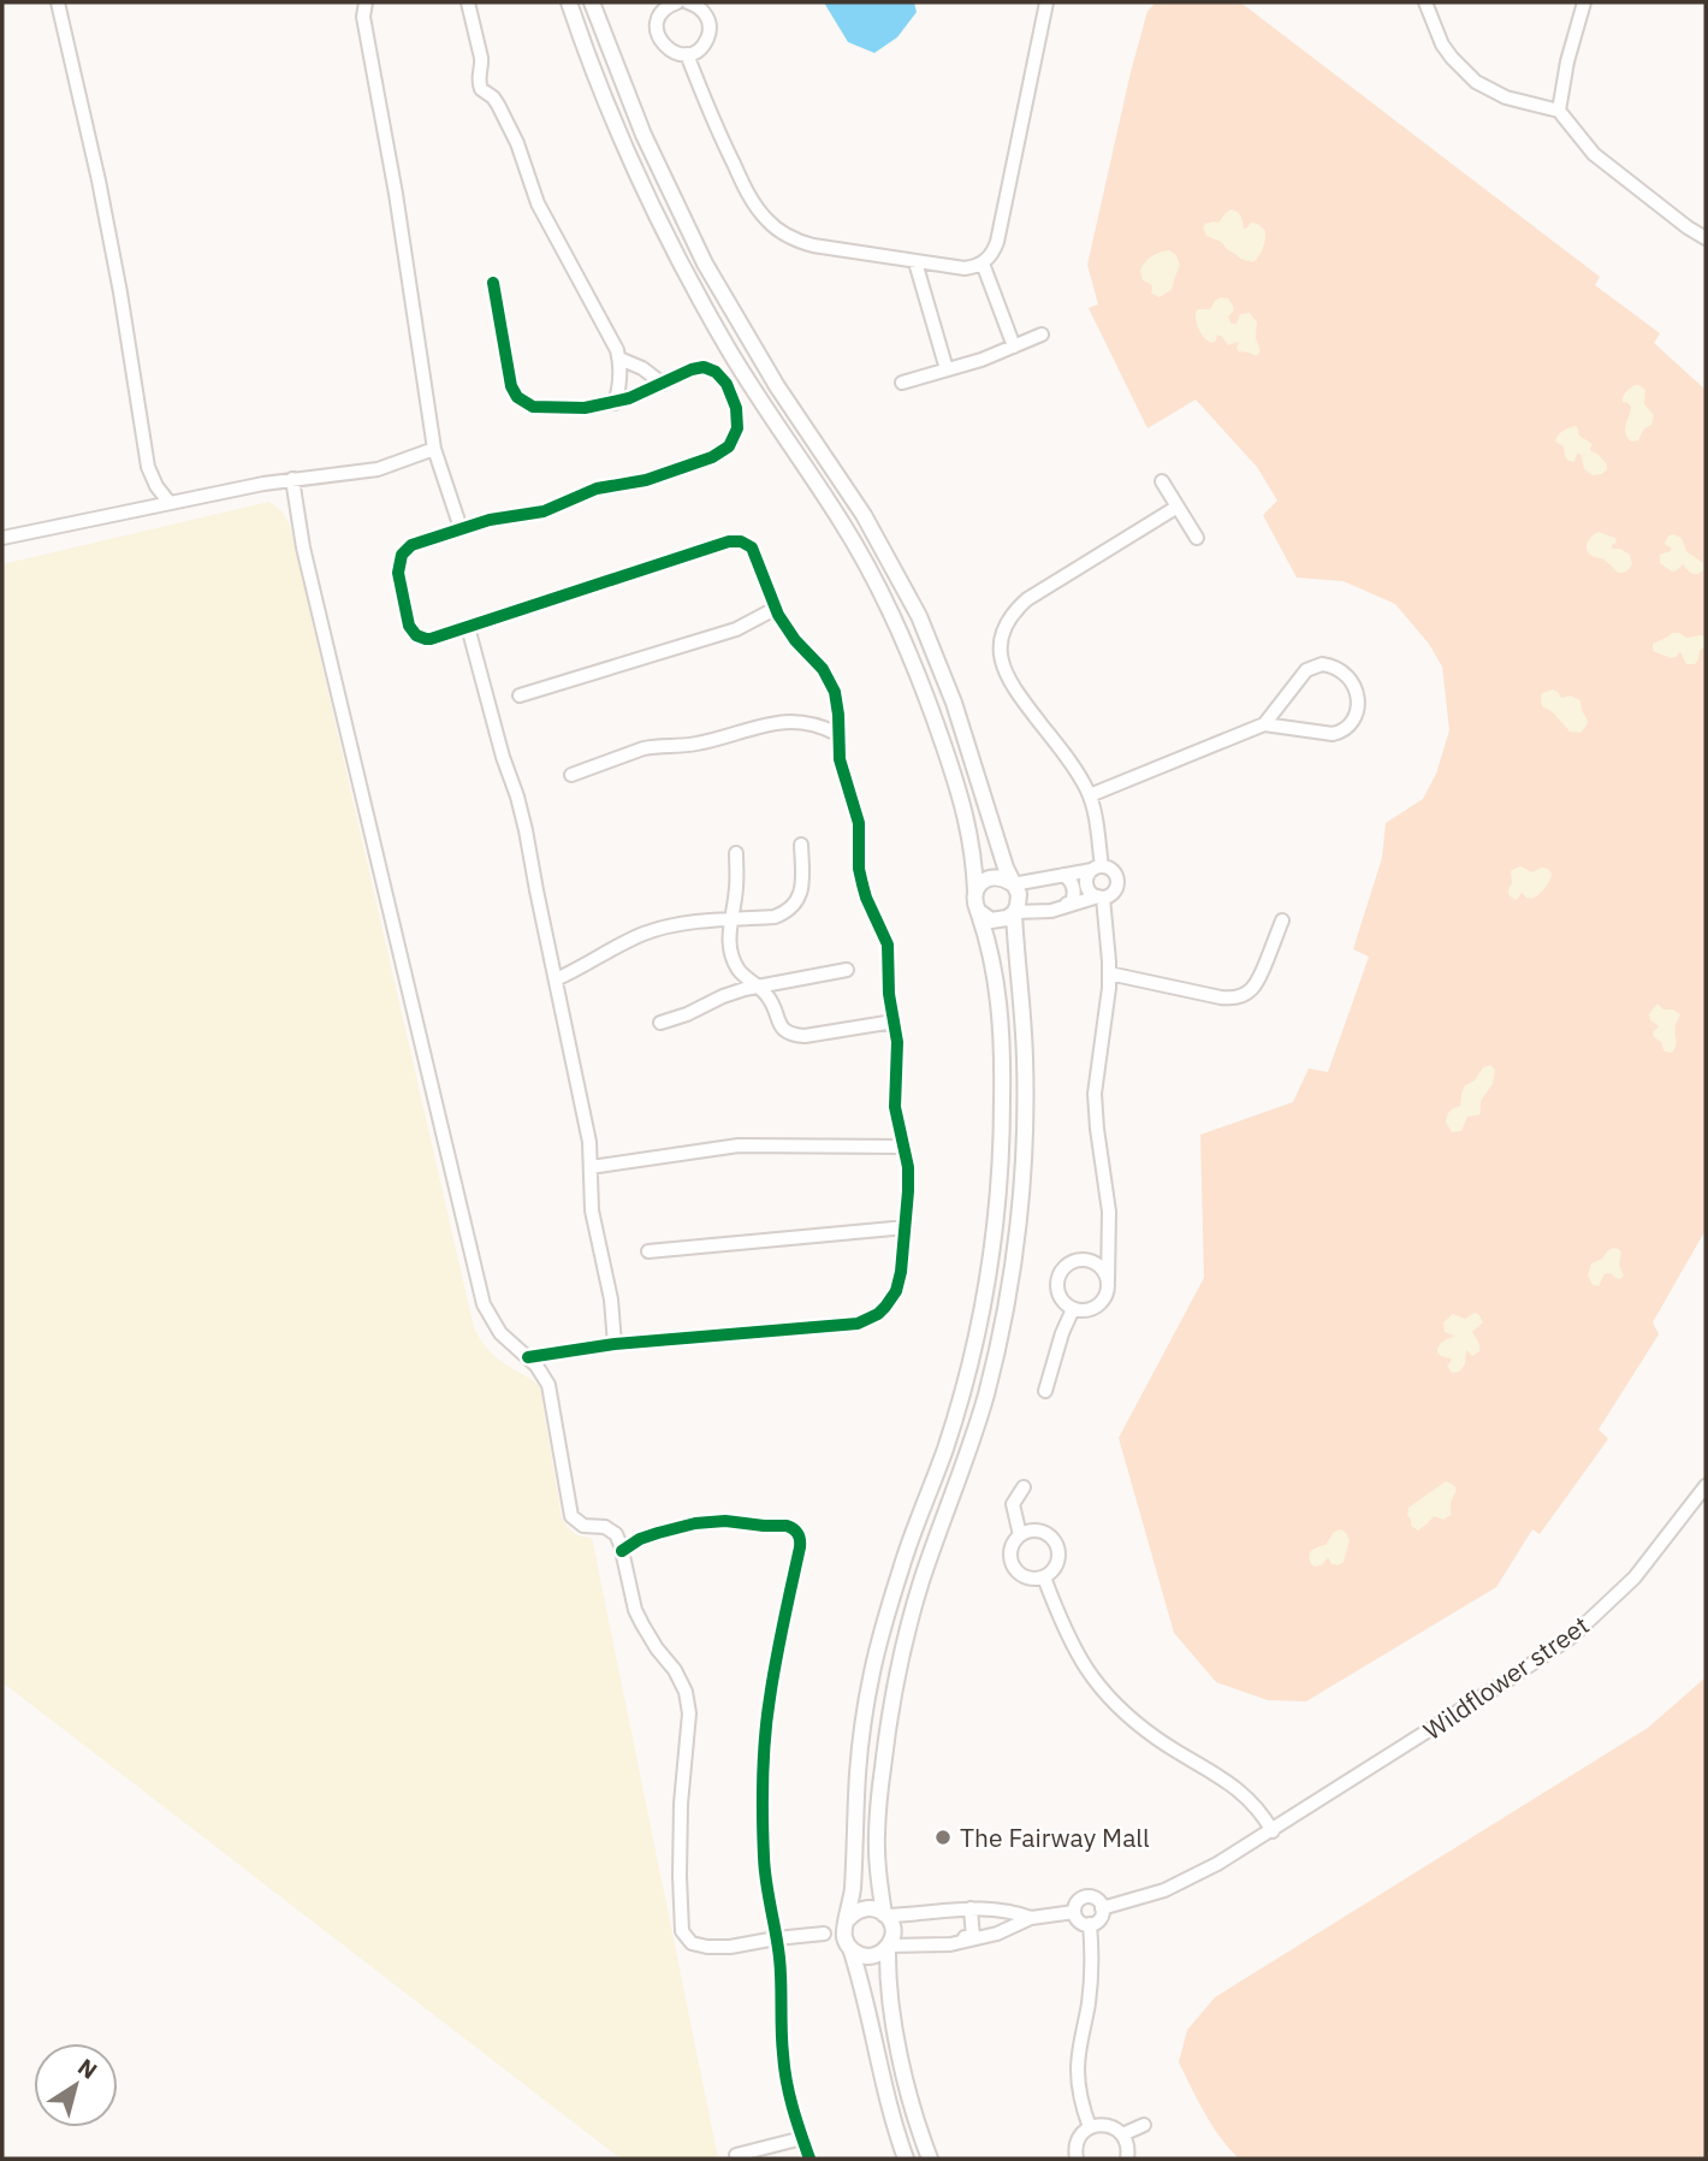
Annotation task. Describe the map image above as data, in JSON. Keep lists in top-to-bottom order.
{
  "streets": {
    "street": ["Wildflower street"]
  },
  "places": ["The Fairway Mall"],
  "north": "top right"
}
